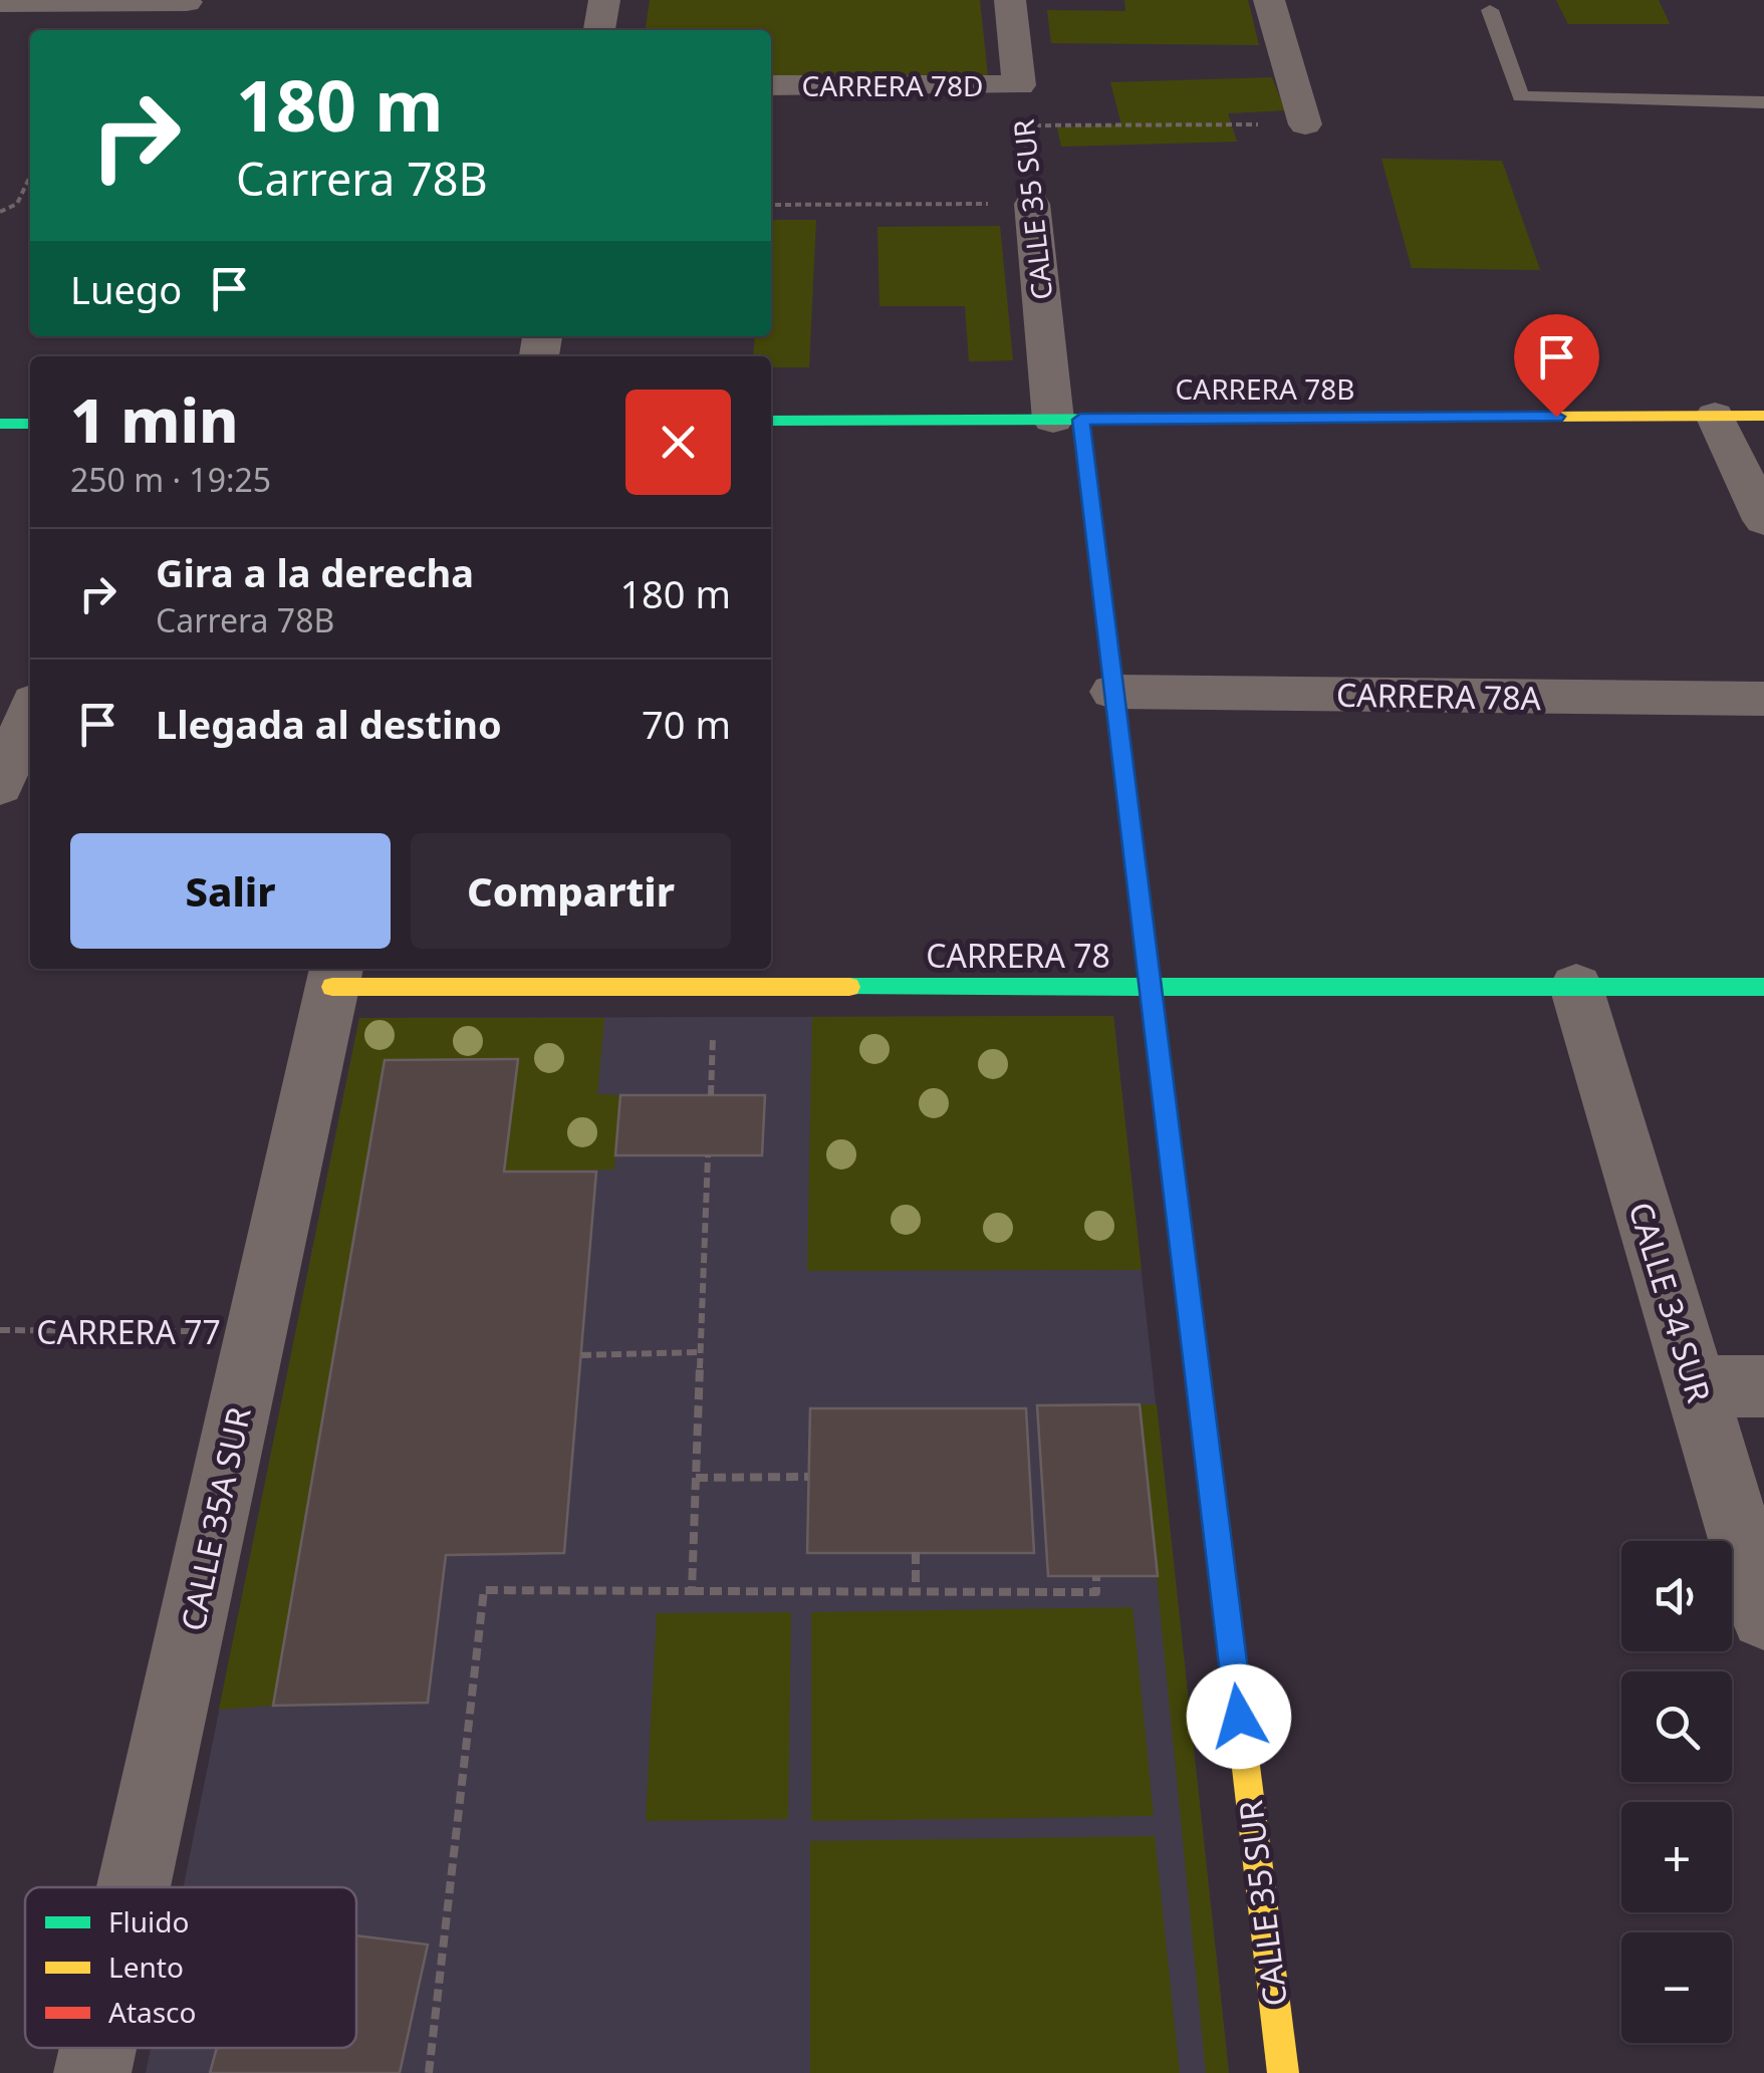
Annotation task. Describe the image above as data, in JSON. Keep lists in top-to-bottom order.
{
  "streets": {
    "street": [
      "CARRERA 78D",
      "CALLE 35 SUR",
      "CARRERA 78B",
      "CARRERA 78A",
      "CARRERA 78",
      "CALLE 34 SUR",
      "CALLE 35A SUR"
    ],
    "path": ["CARRERA 77"]
  },
  "crossings": [
    ["CARRERA 78D", "CALLE 35 SUR"],
    ["CALLE 35 SUR", "CARRERA 78B"],
    ["CALLE 35 SUR", "CARRERA 78A"],
    ["CALLE 35 SUR", "CARRERA 78"],
    ["CARRERA 78", "CALLE 34 SUR"],
    ["CARRERA 78", "CALLE 35A SUR"],
    ["CARRERA 77", "CALLE 35A SUR"]
  ],
  "legend": ["Fluido", "Lento", "Atasco"],
  "page": {
    "turn": ["180 m", "Carrera 78B"],
    "then": "Luego",
    "heading": ["1 min", "250 m · 19:25"],
    "list": [
      {
        "name": "Gira a la derecha",
        "note": "Carrera 78B",
        "value": "180 m"
      },
      {
        "name": "Llegada al destino",
        "value": "70 m"
      }
    ],
    "buttons": ["Salir", "Compartir"],
    "map_buttons": ["+", "−"]
  }
}
